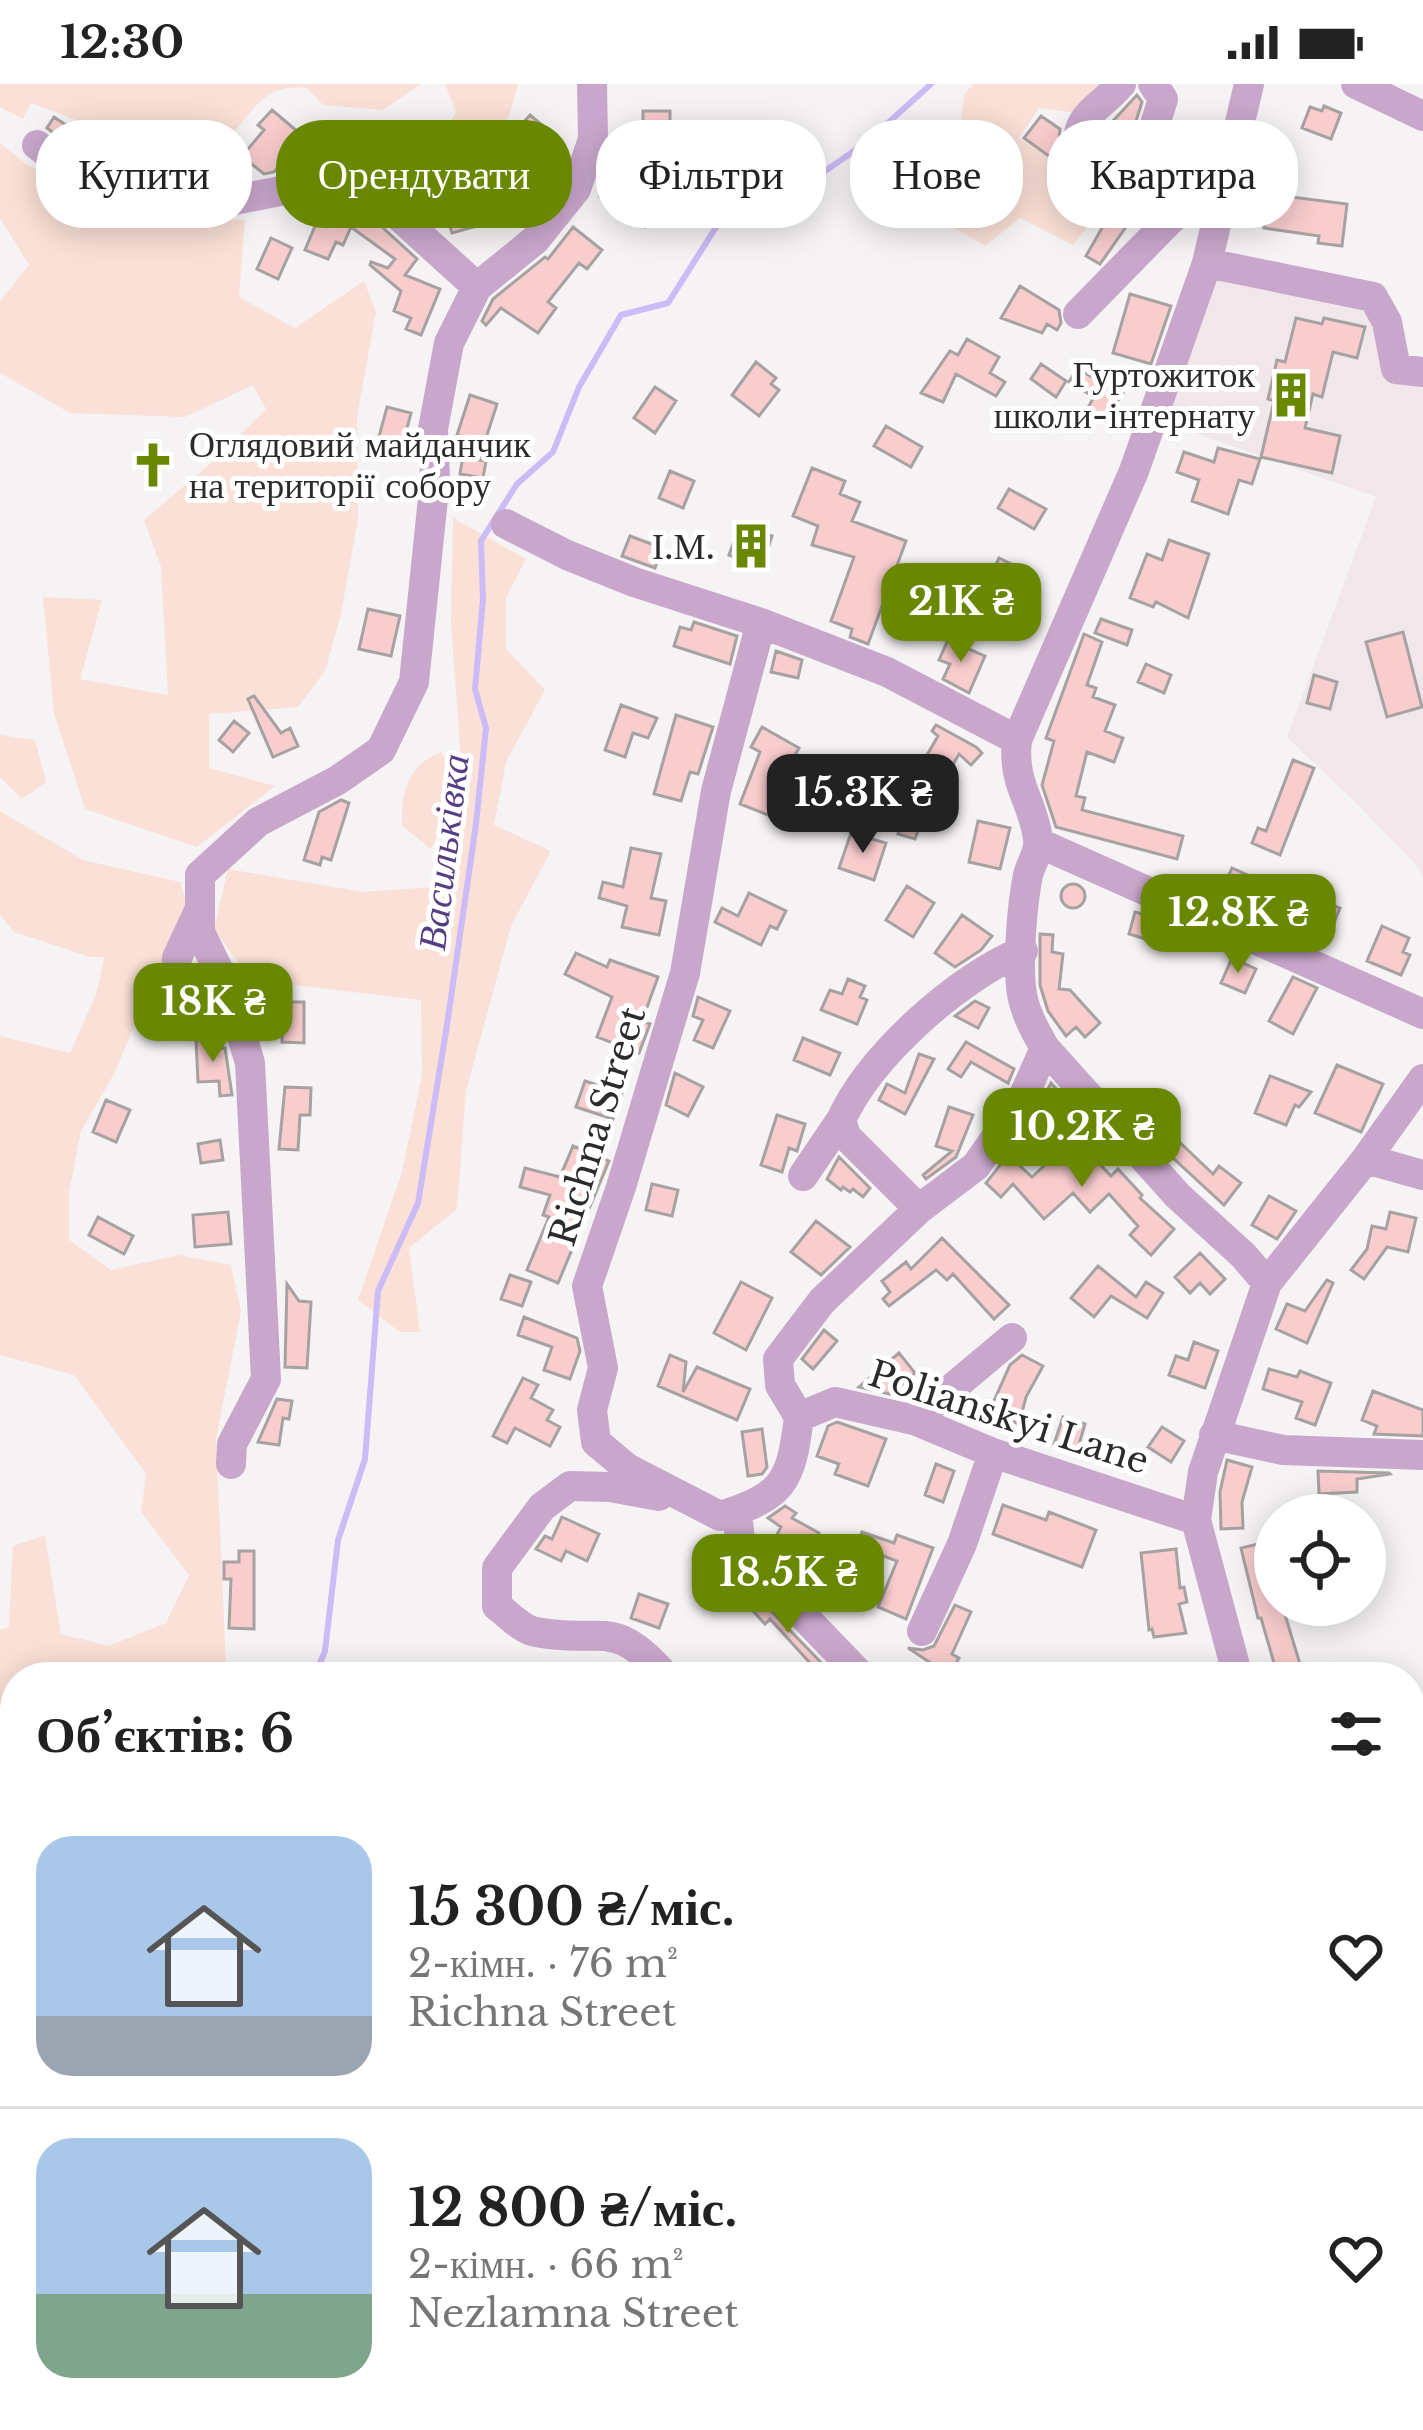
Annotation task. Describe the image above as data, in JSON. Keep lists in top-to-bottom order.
{
  "streets": {
    "street": ["Richna Street", "Polianskyi Lane"]
  },
  "water": ["Васильківка"],
  "places": {
    "building": ["Гуртожиток школи-інтернату", "І.М."],
    "church": ["Оглядовий майданчик на території собору"]
  },
  "page": {
    "status": "12:30",
    "chip": [
      "Купити",
      "Орендувати",
      "Фільтри",
      "Нове",
      "Квартира"
    ],
    "price": [
      "21K ₴",
      "15.3K ₴",
      "12.8K ₴",
      "18K ₴",
      "10.2K ₴",
      "18.5K ₴"
    ],
    "heading": "Об’єктів: 6",
    "list": [
      {
        "name": "15 300 ₴/міс.",
        "note": "2-кімн. · 76 m² · Richna Street"
      },
      {
        "name": "12 800 ₴/міс.",
        "note": "2-кімн. · 66 m² · Nezlamna Street"
      }
    ]
  }
}
